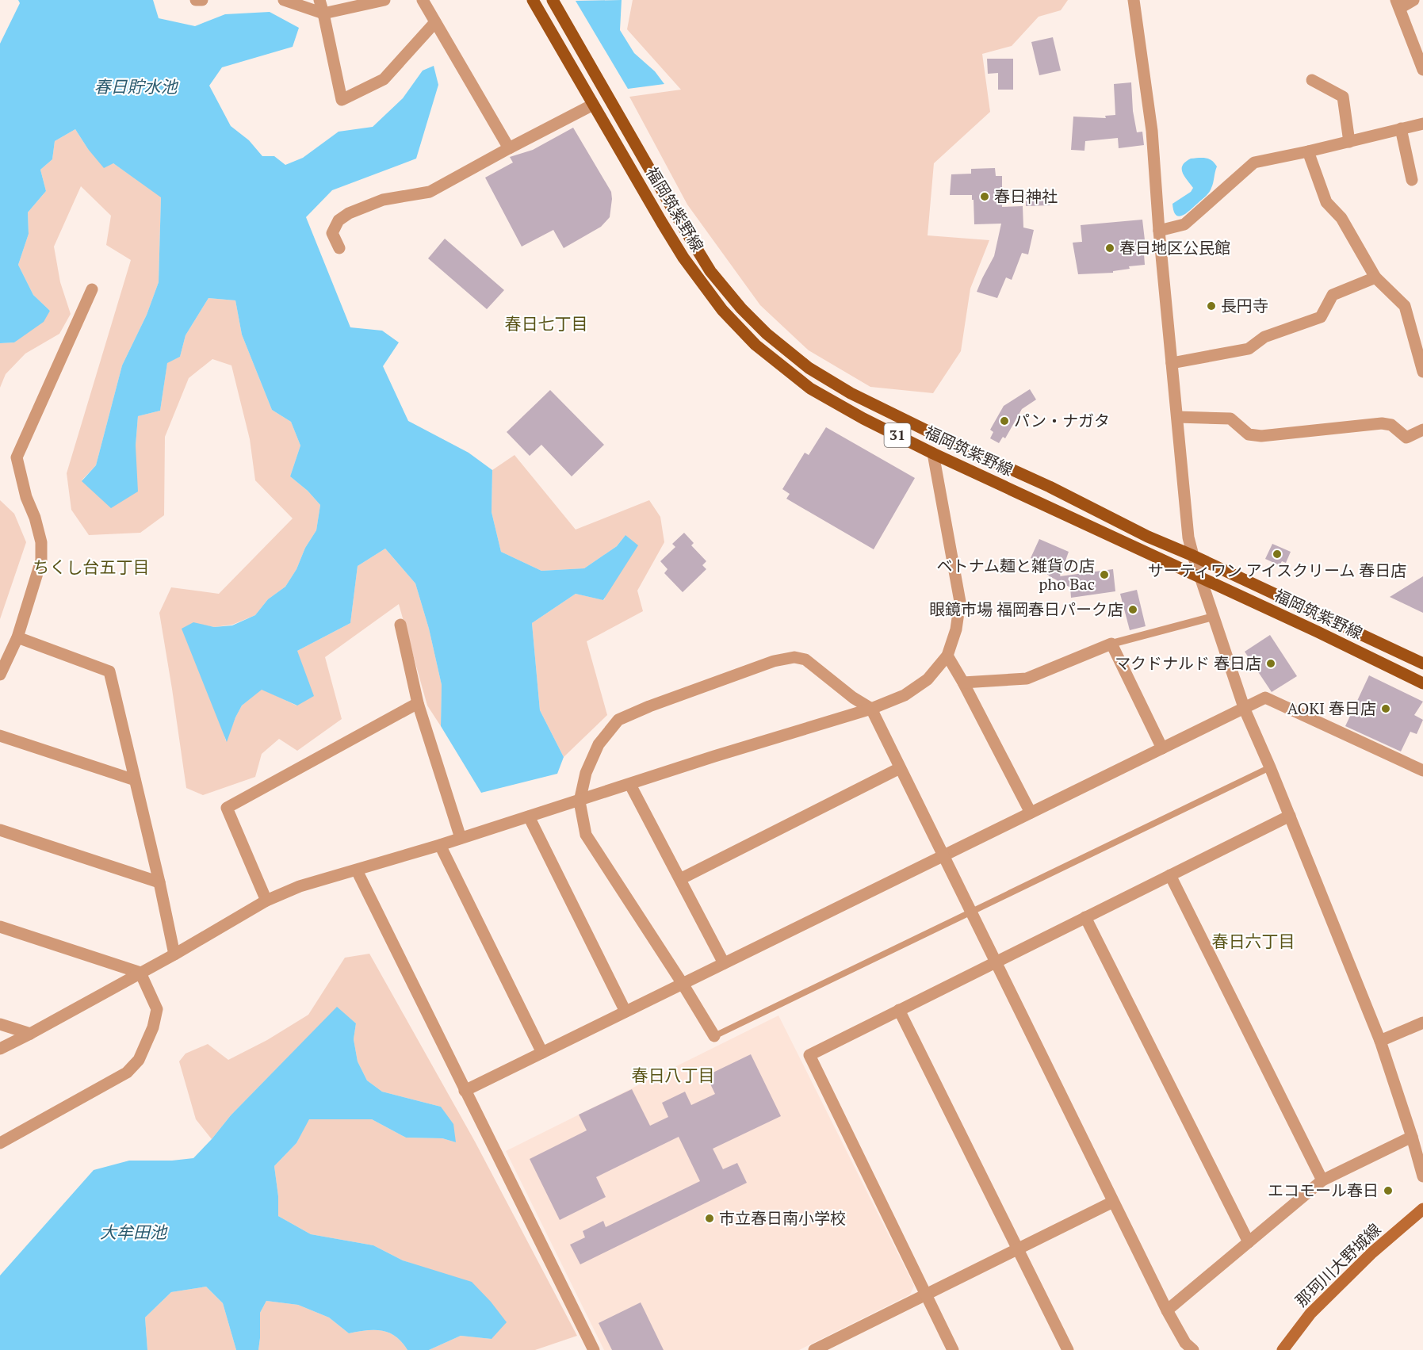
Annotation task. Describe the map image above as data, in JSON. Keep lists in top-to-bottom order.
{
  "streets": {
    "main road": ["福岡筑紫野線", "31", "那珂川大野城線"]
  },
  "districts": [
    "春日七丁目",
    "ちくし台五丁目",
    "春日六丁目",
    "春日八丁目"
  ],
  "water": ["春日貯水池", "大牟田池"],
  "places": [
    "春日神社",
    "春日地区公民館",
    "長円寺",
    "パン・ナガタ",
    "サーティワン アイスクリーム 春日店",
    "ベトナム麺と雑貨の店 pho Bac",
    "眼鏡市場 福岡春日パーク店",
    "マクドナルド 春日店",
    "AOKI 春日店",
    "エコモール春日",
    "市立春日南小学校"
  ]
}
